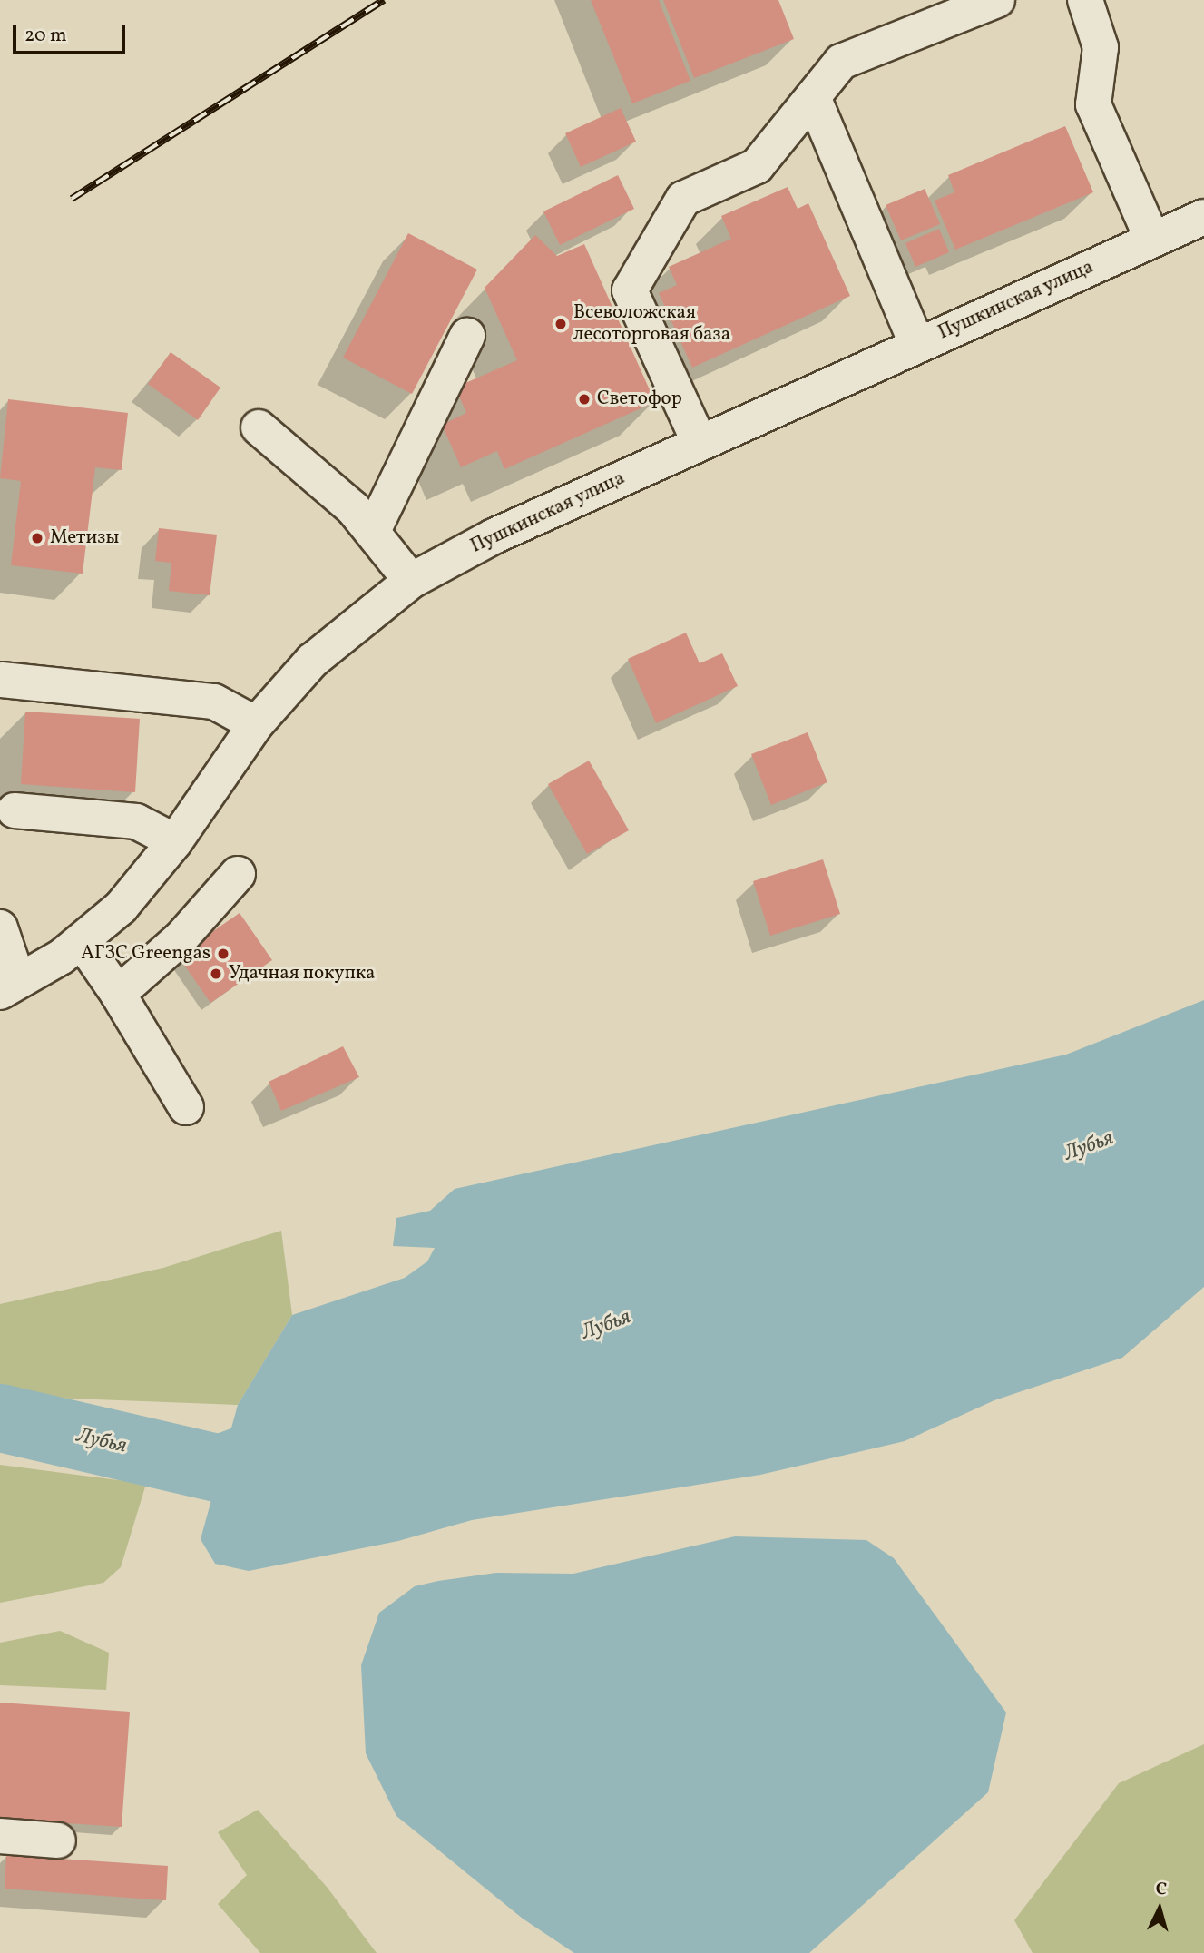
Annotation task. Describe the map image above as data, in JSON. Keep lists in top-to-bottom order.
{
  "streets": {
    "street": ["Пушкинская улица"]
  },
  "water": ["Лубья"],
  "places": [
    "Всеволожская лесоторговая база",
    "Светофор",
    "Метизы",
    "АГЗС Greengas",
    "Удачная покупка"
  ],
  "scale_bar": "20 m",
  "north": "top"
}
